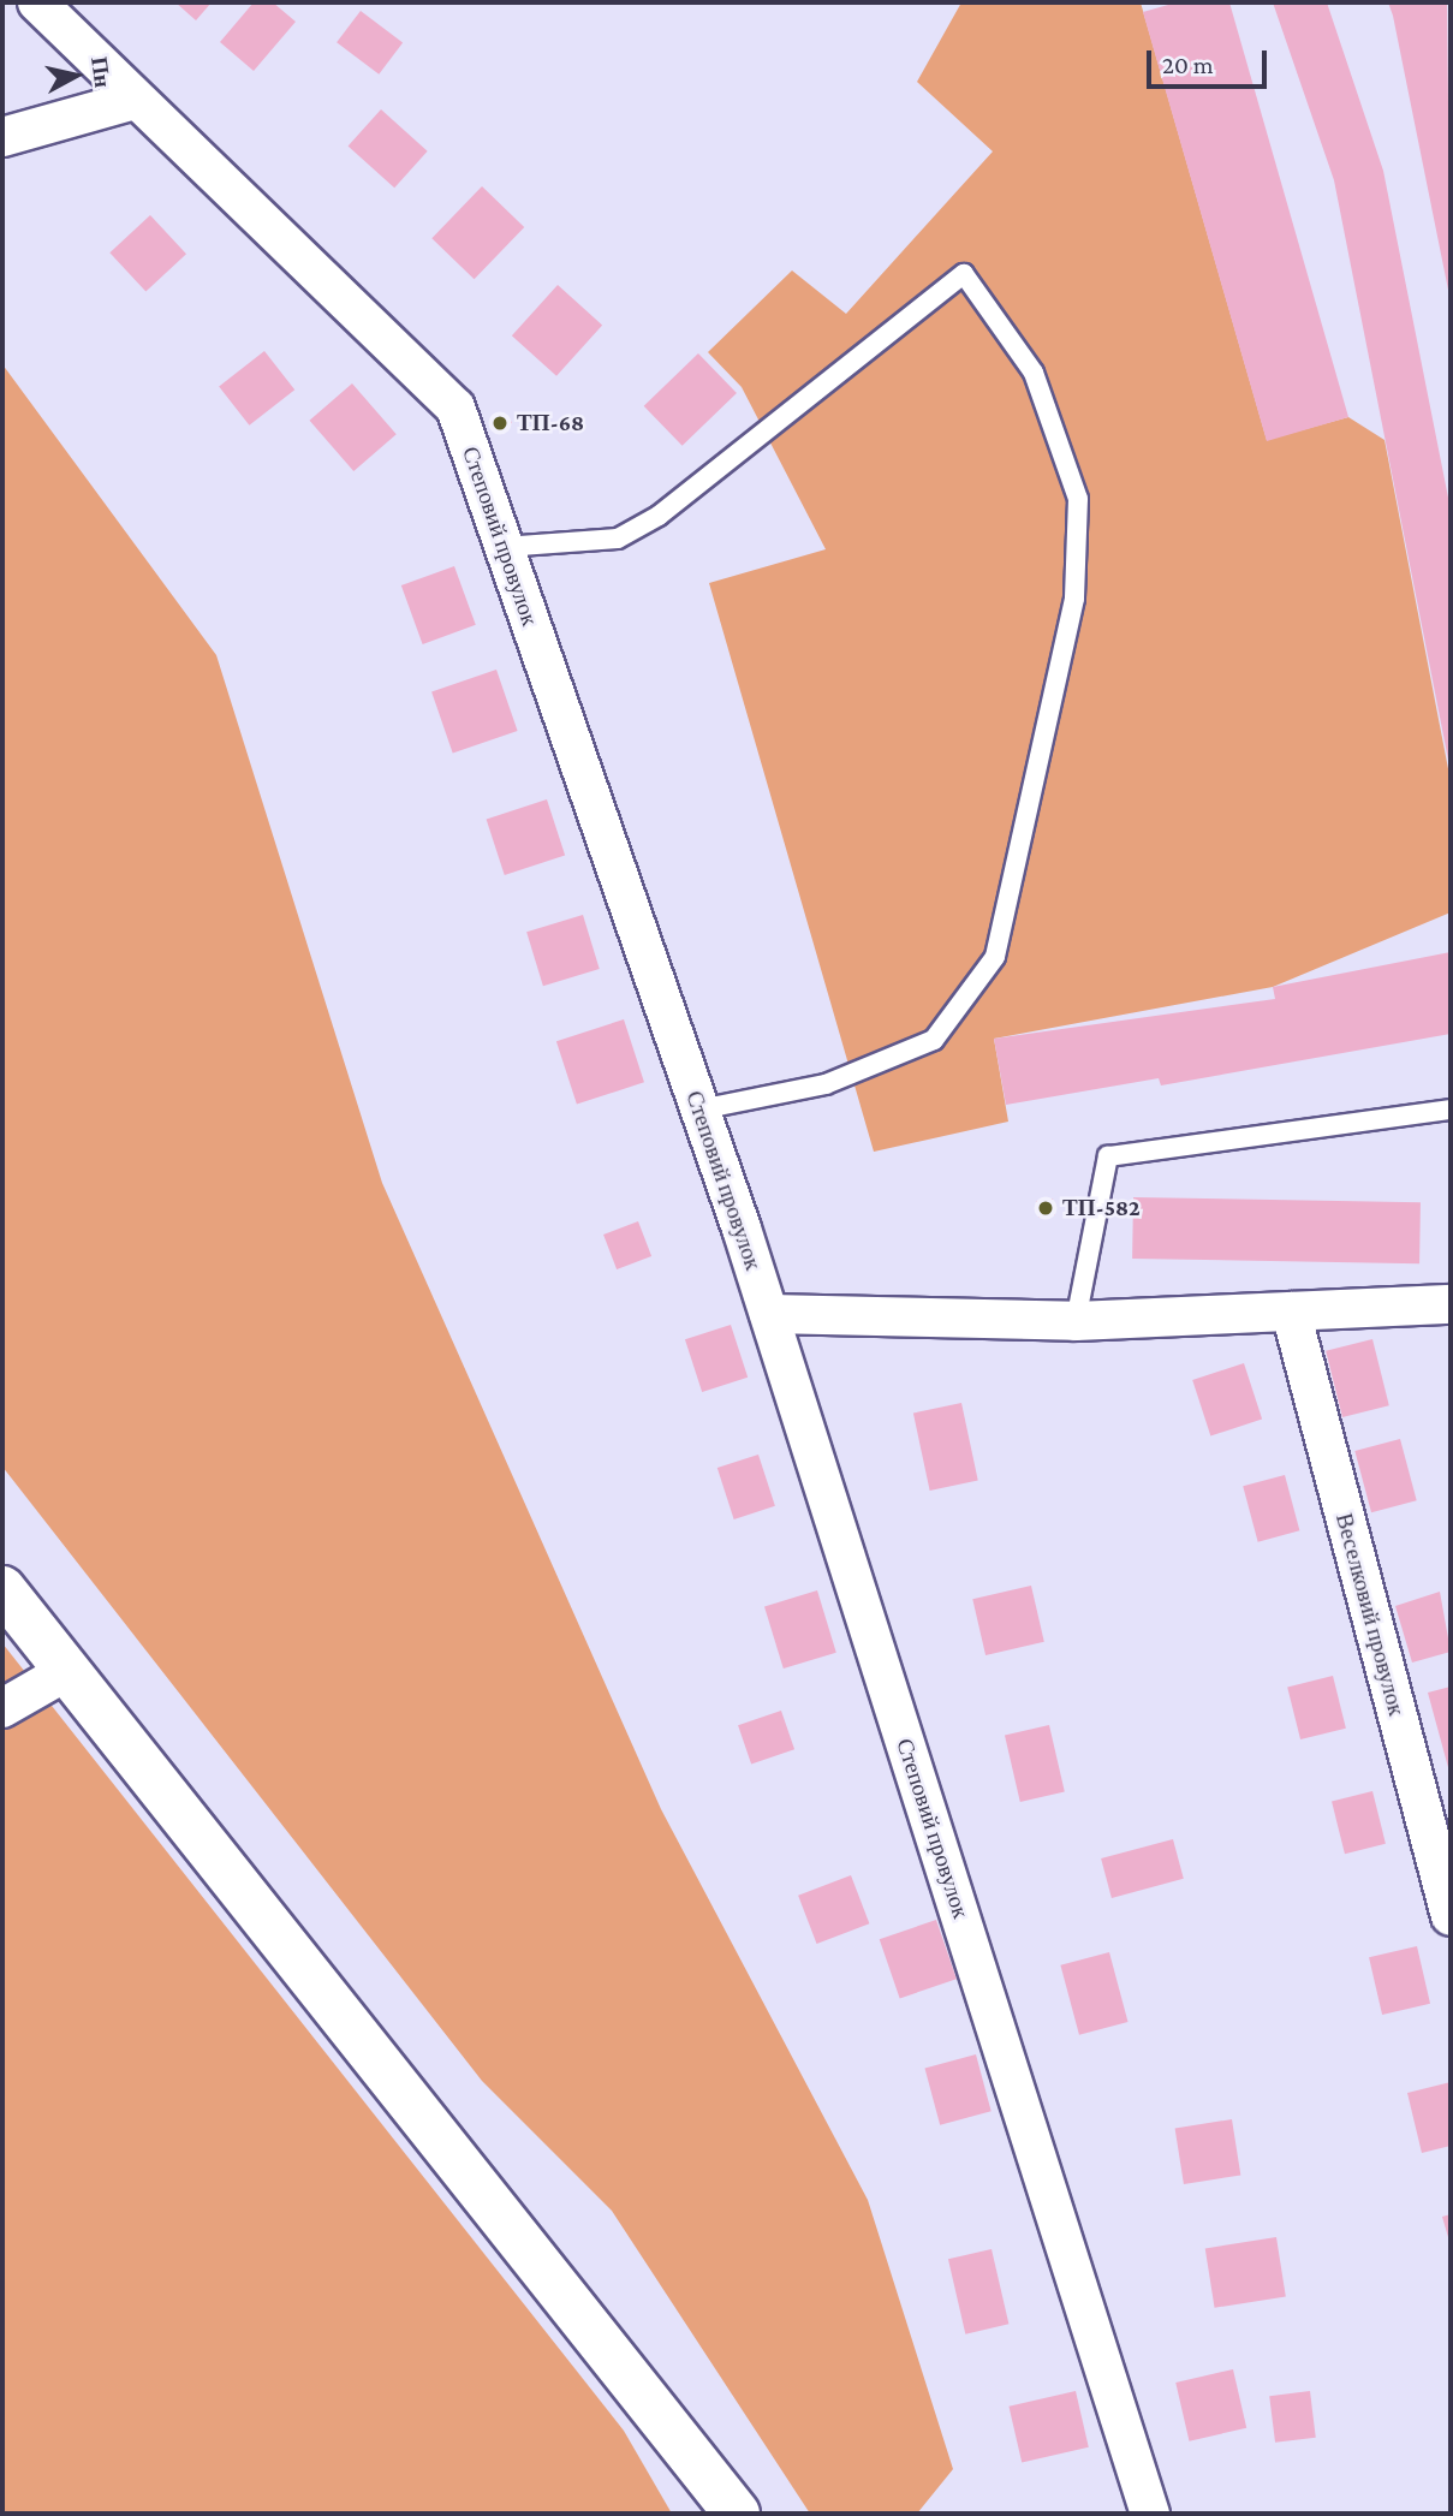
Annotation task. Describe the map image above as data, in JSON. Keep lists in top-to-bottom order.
{
  "streets": {
    "street": ["Степовий провулок", "Веселковий провулок"]
  },
  "places": ["ТП-68", "ТП-582"],
  "scale_bar": "20 m",
  "north": "right"
}
